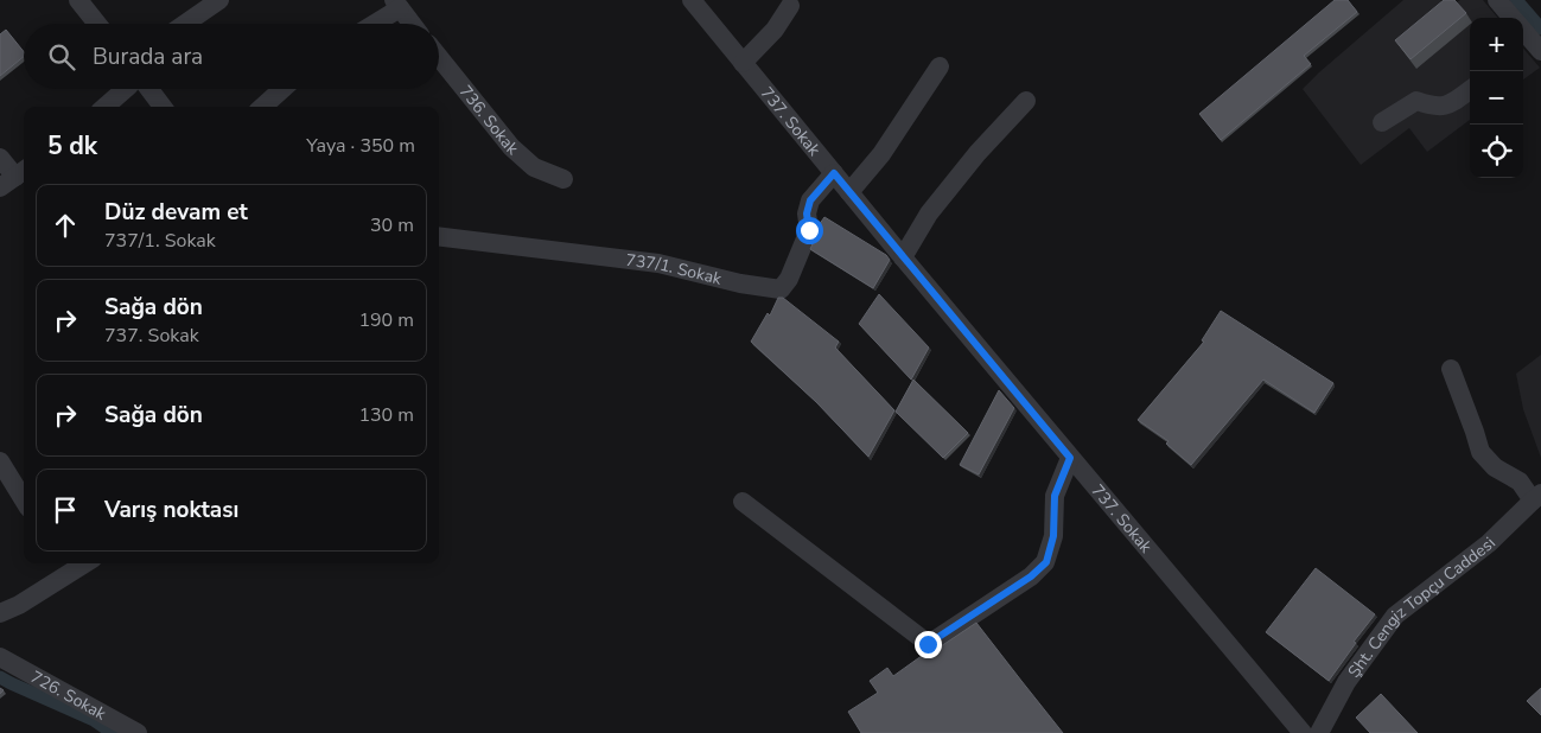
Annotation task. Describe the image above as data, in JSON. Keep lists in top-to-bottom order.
{
  "streets": {
    "street": [
      "736. Sokak",
      "737. Sokak",
      "737/1. Sokak",
      "Şht. Cengiz Topçu Caddesi",
      "726. Sokak"
    ]
  },
  "crossings": [
    ["737. Sokak", "737/1. Sokak"]
  ],
  "page": {
    "map_buttons": ["+", "−"],
    "search": "Burada ara",
    "heading": ["5 dk", "Yaya · 350 m"],
    "list": [
      ["Düz devam et", "737/1. Sokak", "30 m"],
      ["Sağa dön", "737. Sokak", "190 m"],
      ["Sağa dön", "130 m"],
      "Varış noktası"
    ]
  }
}
